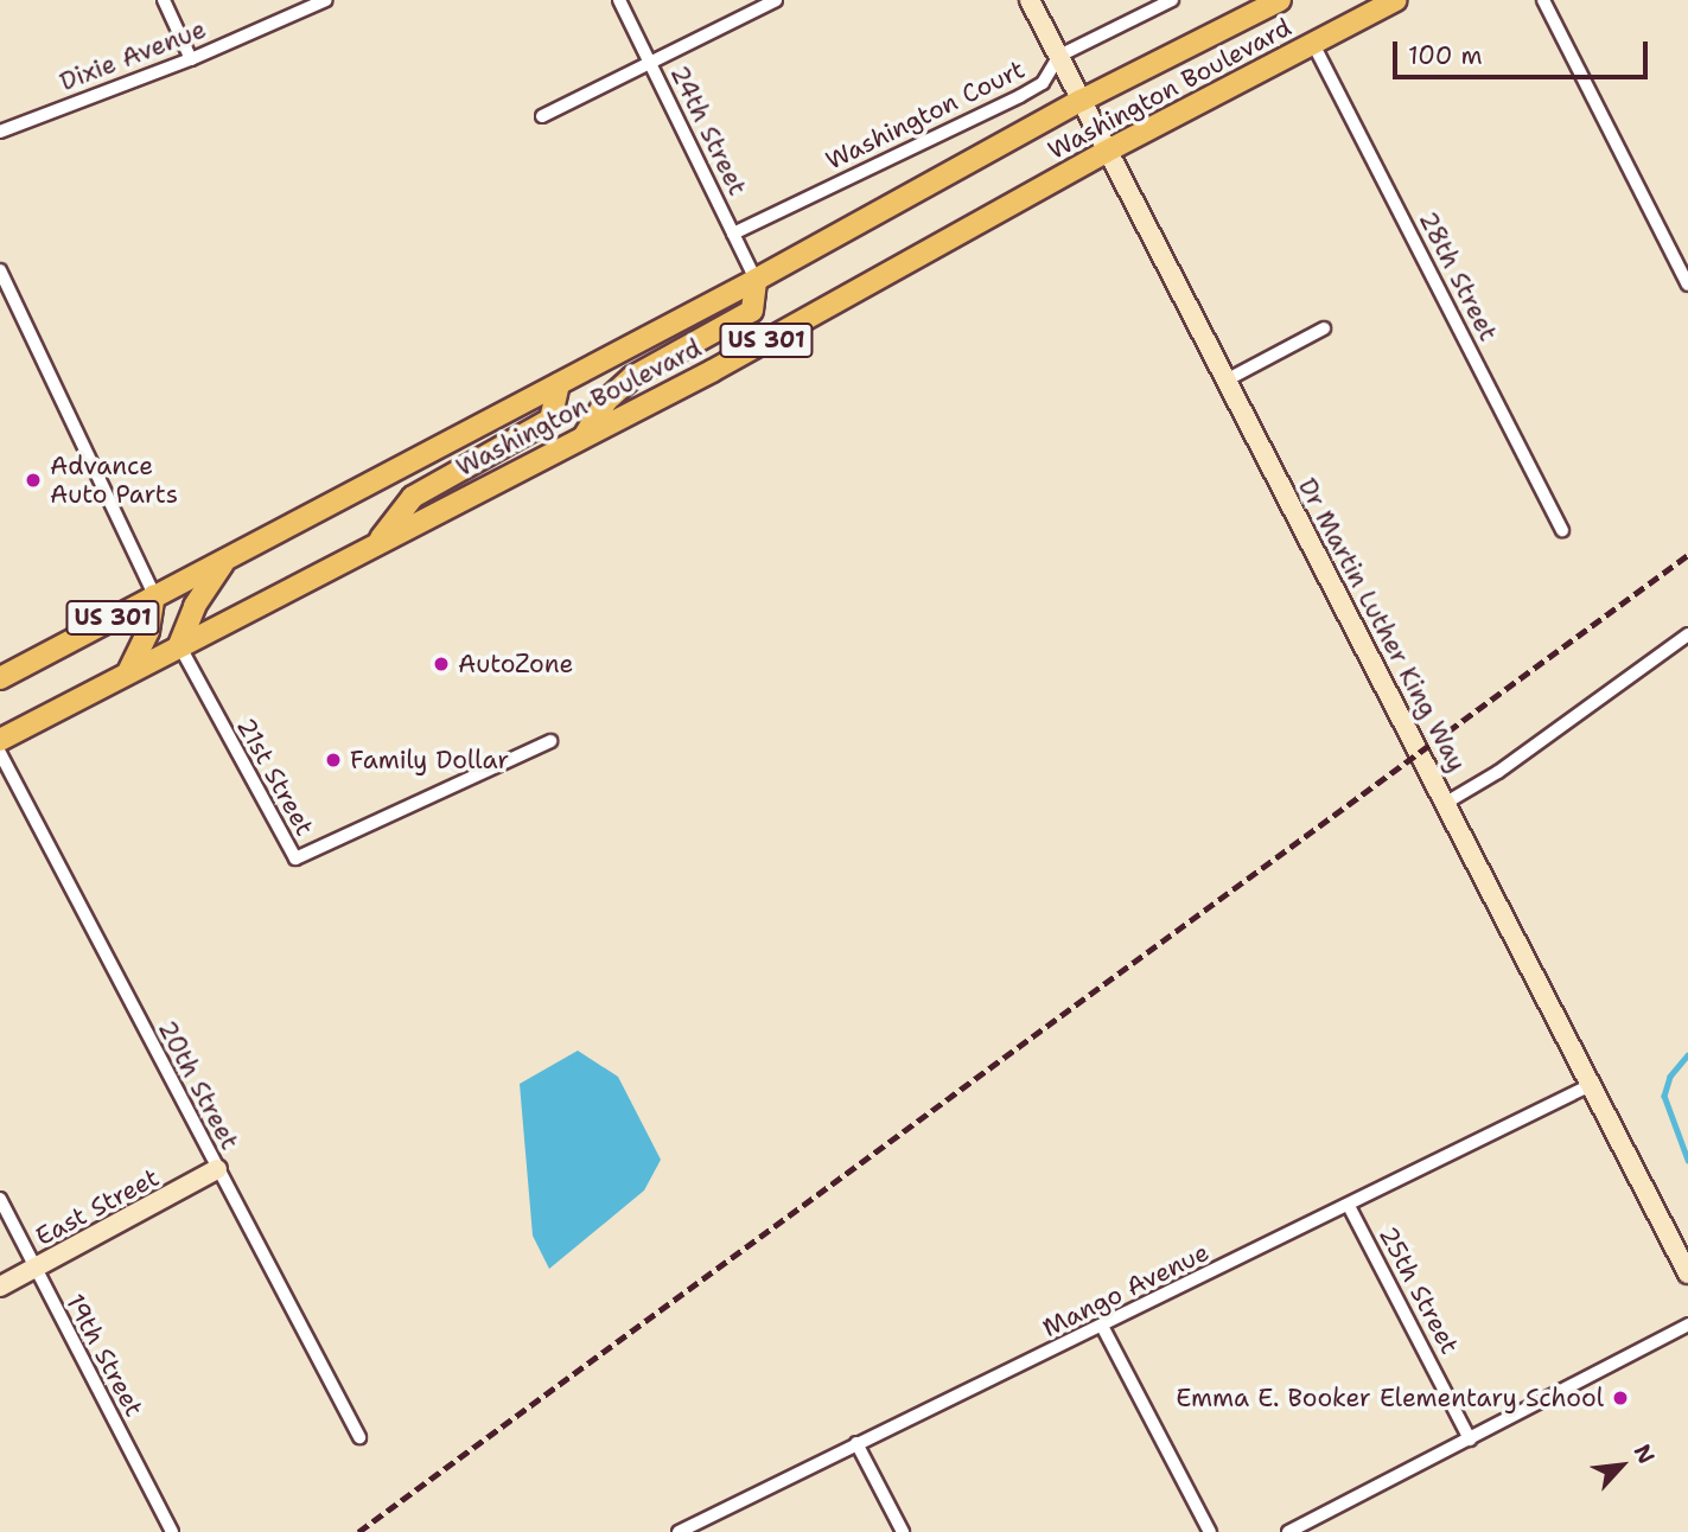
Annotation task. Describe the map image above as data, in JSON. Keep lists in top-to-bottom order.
{
  "streets": {
    "main road": ["Washington Boulevard", "US 301"],
    "street": [
      "Dixie Avenue",
      "Washington Court",
      "24th Street",
      "28th Street",
      "Dr Martin Luther King Way",
      "21st Street",
      "20th Street",
      "East Street",
      "Mango Avenue",
      "25th Street",
      "19th Street"
    ]
  },
  "crossings": [
    ["Washington Boulevard", "24th Street"],
    ["Washington Boulevard", "28th Street"],
    ["Washington Boulevard", "Dr Martin Luther King Way"],
    ["Washington Boulevard", "21st Street"],
    ["Washington Court", "24th Street"],
    ["Washington Court", "Dr Martin Luther King Way"],
    ["Dr Martin Luther King Way", "Mango Avenue"],
    ["20th Street", "East Street"],
    ["East Street", "19th Street"],
    ["Mango Avenue", "25th Street"]
  ],
  "places": [
    "Advance Auto Parts",
    "AutoZone",
    "Family Dollar",
    "Emma E. Booker Elementary School"
  ],
  "scale_bar": "100 m",
  "north": "top right"
}
